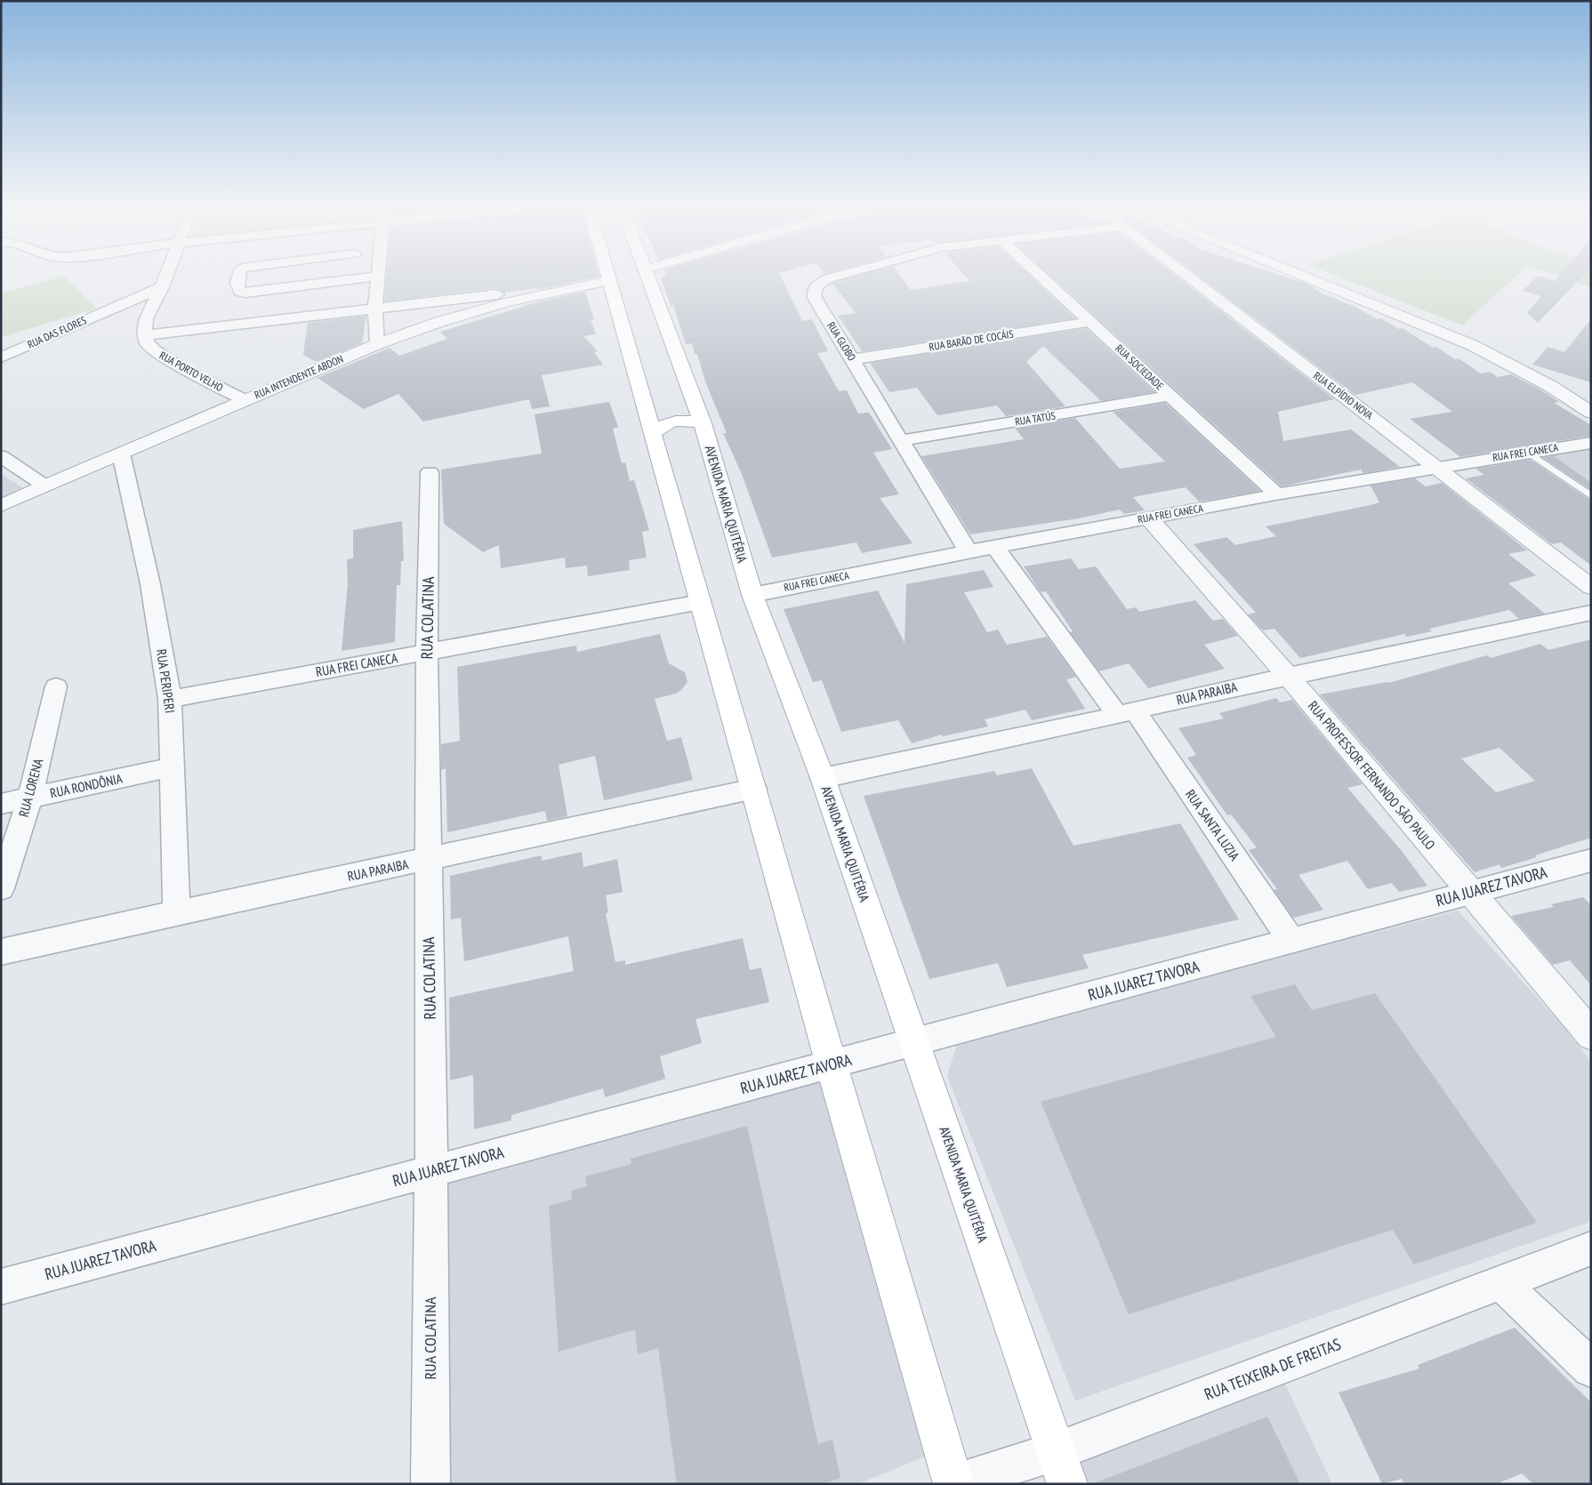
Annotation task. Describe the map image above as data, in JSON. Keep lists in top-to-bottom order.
{
  "streets": {
    "main road": ["AVENIDA MARIA QUITÉRIA"],
    "street": [
      "RUA DAS FLORES",
      "RUA BARÃO DE COCÁIS",
      "RUA GLOBO",
      "RUA SOCIEDADE",
      "RUA PORTO VELHO",
      "RUA INTENDENTE ABDON",
      "RUA ELPÍDIO NOVA",
      "RUA TATÚS",
      "RUA FREI CANECA",
      "RUA COLATINA",
      "RUA PERIPERI",
      "RUA PARAIBA",
      "RUA PROFESSOR FERNANDO SÃO PAULO",
      "RUA RONDÔNIA",
      "RUA LORENA",
      "RUA SANTA LUZIA",
      "RUA JUAREZ TAVORA",
      "RUA TEIXEIRA DE FREITAS"
    ]
  },
  "crossings": [
    ["RUA BARÃO DE COCÁIS", "RUA GLOBO"],
    ["RUA BARÃO DE COCÁIS", "RUA SOCIEDADE"],
    ["RUA GLOBO", "RUA TATÚS"],
    ["RUA GLOBO", "RUA FREI CANECA"],
    ["RUA SOCIEDADE", "RUA TATÚS"],
    ["RUA SOCIEDADE", "RUA FREI CANECA"],
    ["RUA PORTO VELHO", "RUA INTENDENTE ABDON"],
    ["RUA INTENDENTE ABDON", "RUA PERIPERI"],
    ["RUA ELPÍDIO NOVA", "RUA FREI CANECA"],
    ["RUA FREI CANECA", "AVENIDA MARIA QUITÉRIA"],
    ["RUA FREI CANECA", "RUA COLATINA"],
    ["RUA FREI CANECA", "RUA PERIPERI"],
    ["RUA FREI CANECA", "RUA PROFESSOR FERNANDO SÃO PAULO"],
    ["RUA FREI CANECA", "RUA SANTA LUZIA"],
    ["AVENIDA MARIA QUITÉRIA", "RUA PARAIBA"],
    ["AVENIDA MARIA QUITÉRIA", "RUA JUAREZ TAVORA"],
    ["AVENIDA MARIA QUITÉRIA", "RUA TEIXEIRA DE FREITAS"],
    ["RUA COLATINA", "RUA PARAIBA"],
    ["RUA COLATINA", "RUA JUAREZ TAVORA"],
    ["RUA PERIPERI", "RUA PARAIBA"],
    ["RUA PERIPERI", "RUA RONDÔNIA"],
    ["RUA PARAIBA", "RUA PROFESSOR FERNANDO SÃO PAULO"],
    ["RUA PARAIBA", "RUA SANTA LUZIA"],
    ["RUA PROFESSOR FERNANDO SÃO PAULO", "RUA JUAREZ TAVORA"],
    ["RUA RONDÔNIA", "RUA LORENA"],
    ["RUA SANTA LUZIA", "RUA JUAREZ TAVORA"]
  ]
}
